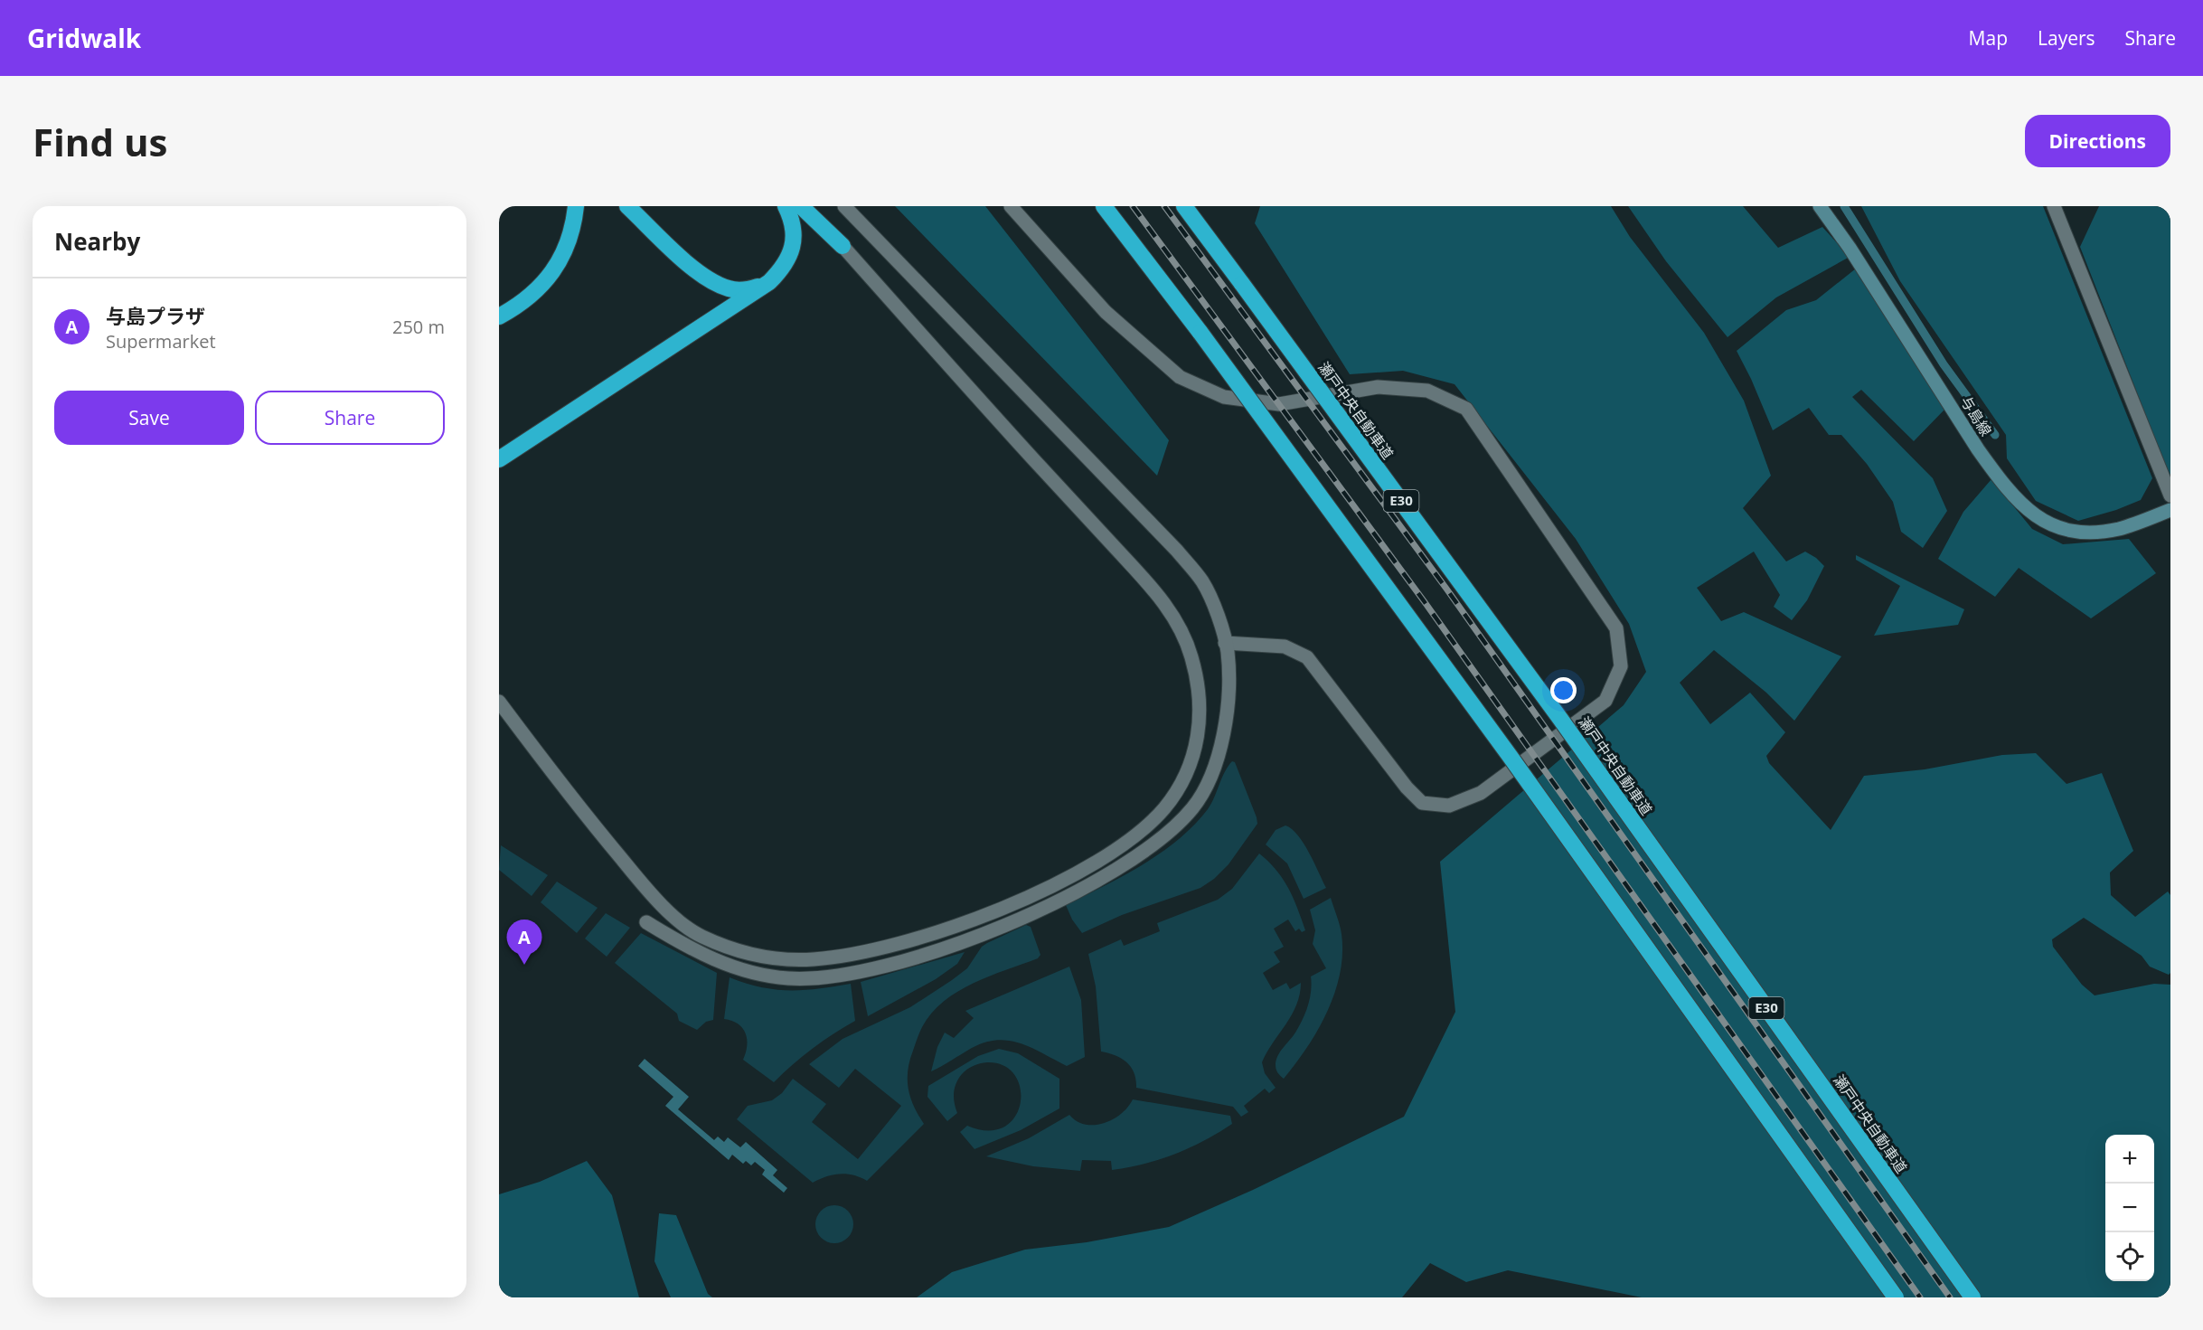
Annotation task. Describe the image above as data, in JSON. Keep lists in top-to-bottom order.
{
  "streets": {
    "highway": ["瀬戸中央自動車道", "E30"],
    "main road": ["与島線"]
  },
  "page": {
    "header": "Gridwalk",
    "nav": ["Map", "Layers", "Share"],
    "buttons": [
      "Directions",
      ["Save", "Share"]
    ],
    "title": "Find us",
    "heading": "Nearby",
    "list": [
      {
        "mark": "A",
        "name": "与島プラザ",
        "note": "Supermarket",
        "value": "250 m"
      }
    ],
    "pins": "A",
    "map_buttons": ["+", "−"]
  }
}
